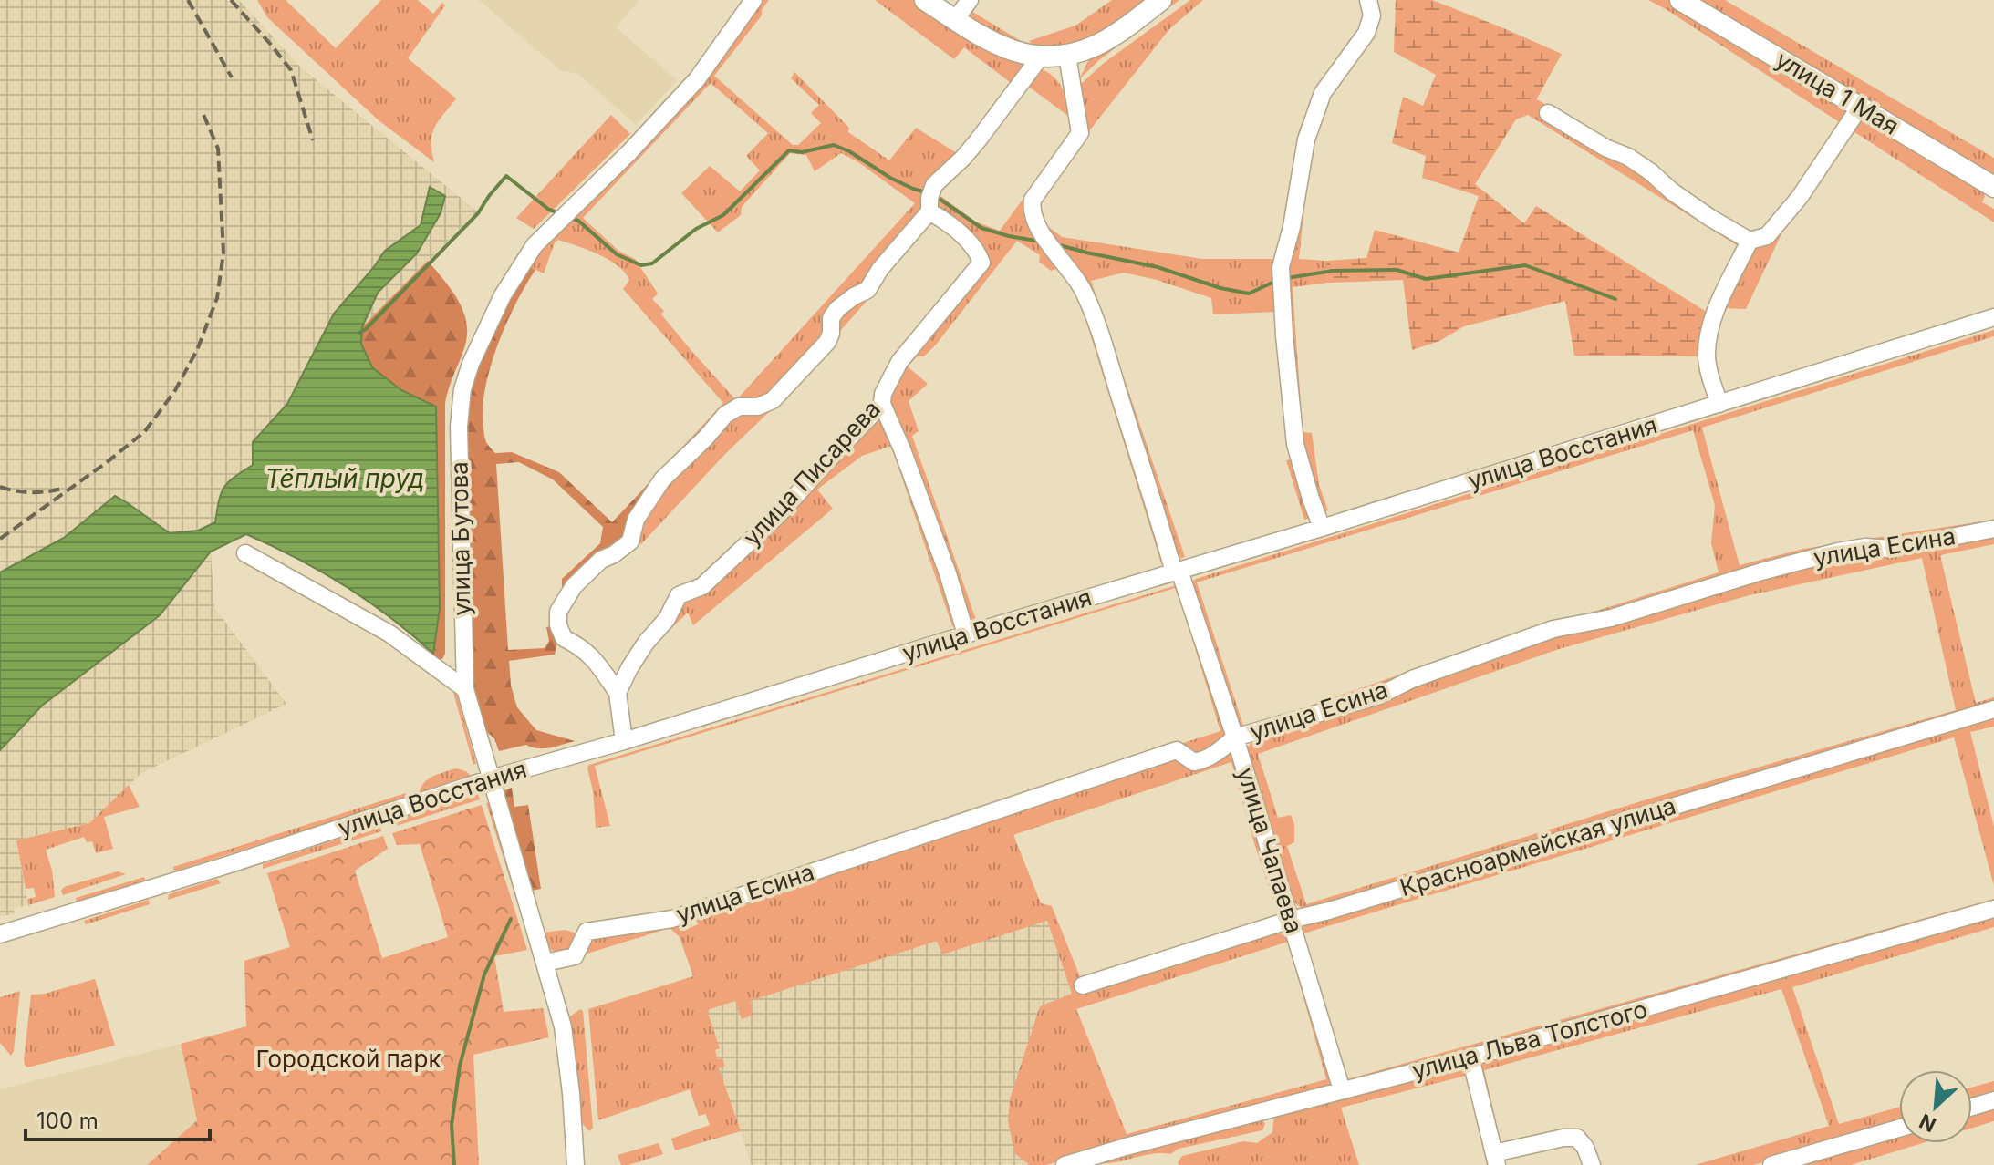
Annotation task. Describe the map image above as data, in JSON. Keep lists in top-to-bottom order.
{
  "streets": {
    "main road": ["улица 1 Мая"],
    "street": [
      "улица Восстания",
      "улица Писарева",
      "улица Бутова",
      "улица Есина",
      "Красноармейская улица",
      "улица Чапаева",
      "улица Льва Толстого"
    ]
  },
  "crossings": [
    ["улица Восстания", "улица Бутова"],
    ["улица Восстания", "улица Чапаева"],
    ["улица Бутова", "улица Есина"],
    ["улица Есина", "улица Чапаева"],
    ["Красноармейская улица", "улица Чапаева"],
    ["улица Чапаева", "улица Льва Толстого"]
  ],
  "water": ["Тёплый пруд"],
  "parks": ["Городской парк"],
  "scale_bar": "100 m",
  "north": "bottom left"
}
